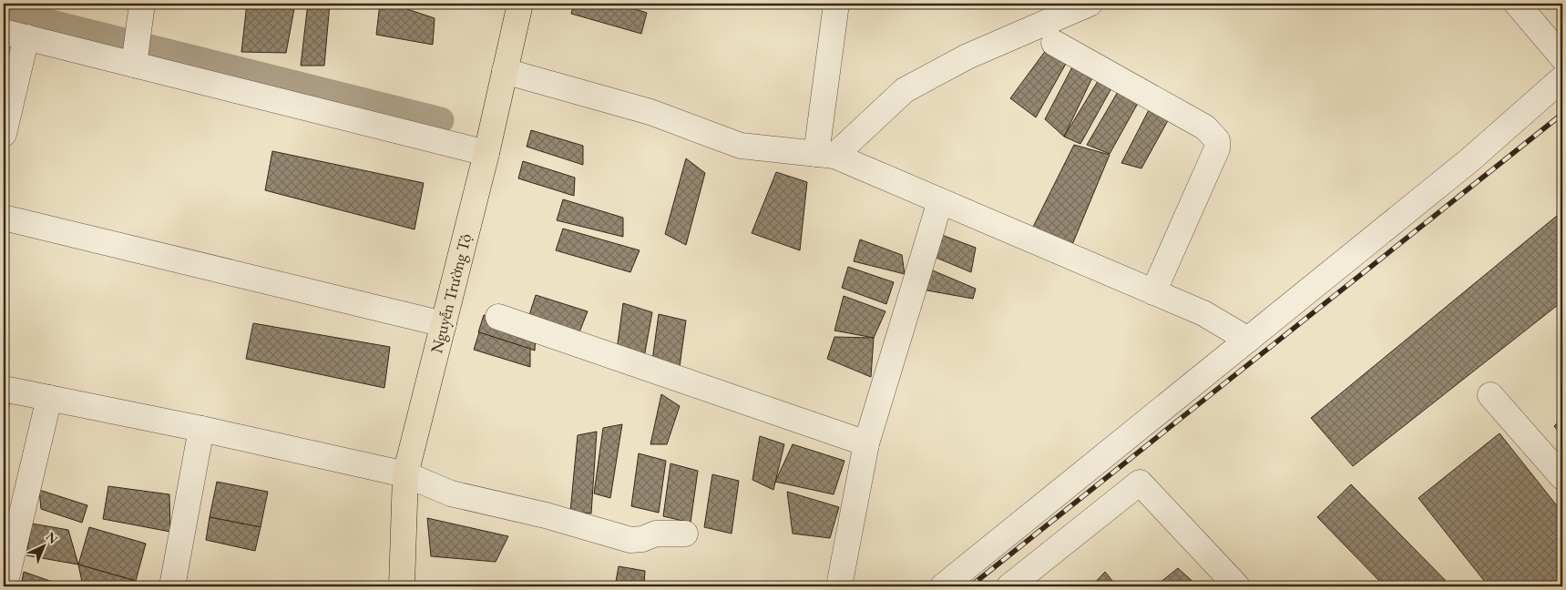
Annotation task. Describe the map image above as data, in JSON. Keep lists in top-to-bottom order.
{
  "streets": {
    "main road": ["Nguyễn Trường Tộ"]
  },
  "north": "top right"
}
